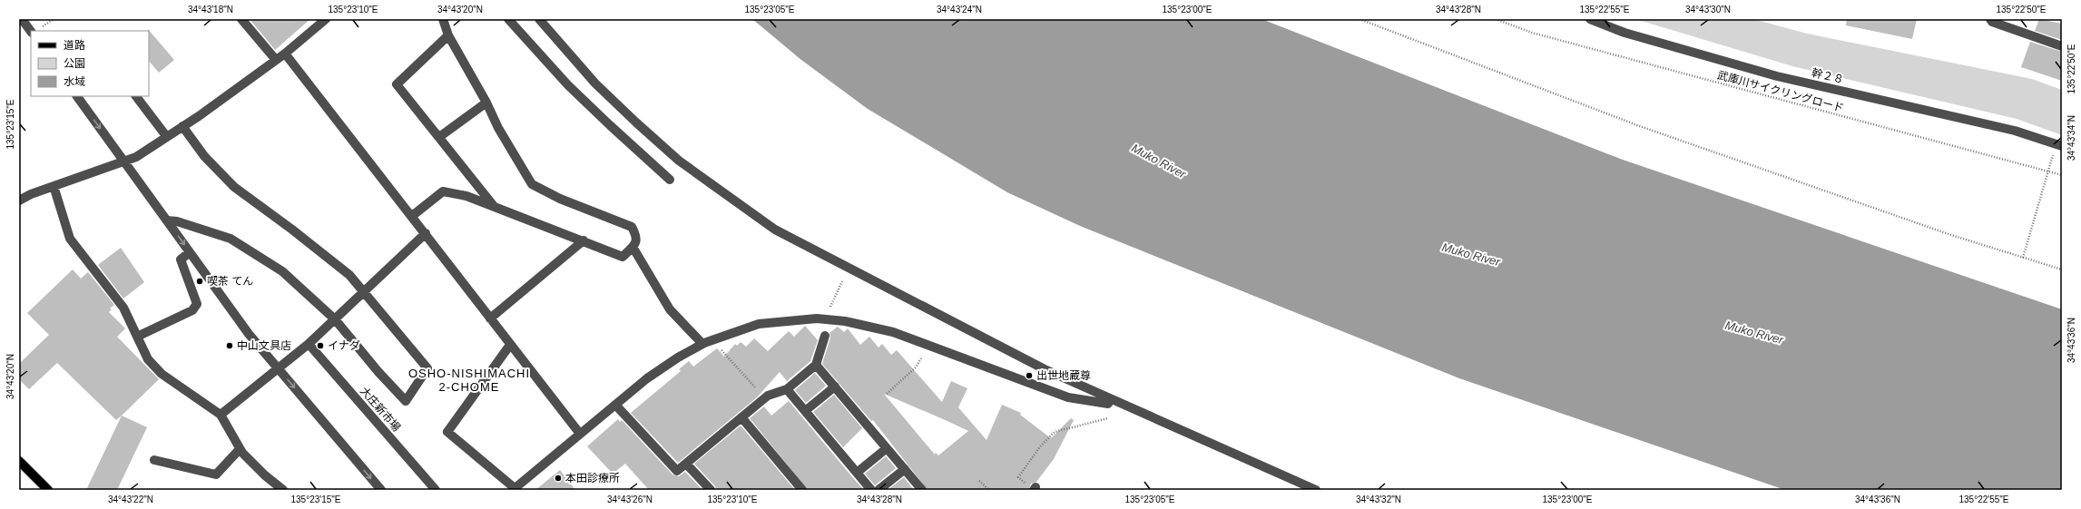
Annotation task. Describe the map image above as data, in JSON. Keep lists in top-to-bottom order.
{
  "streets": {
    "street": ["幹２８", "大庄新市場"],
    "path": ["武庫川サイクリングロード"]
  },
  "districts": ["OSHO-NISHIMACHI 2-CHOME"],
  "water": ["Muko River"],
  "places": [
    "喫茶 てん",
    "中山文具店",
    "イナダ",
    "出世地蔵尊",
    "本田診療所"
  ],
  "legend": ["道路", "公園", "水域"],
  "coordinates": [
    "34°43'18\"N",
    "135°23'10\"E",
    "34°43'20\"N",
    "135°23'05\"E",
    "34°43'24\"N",
    "135°23'00\"E",
    "34°43'28\"N",
    "135°22'55\"E",
    "34°43'30\"N",
    "135°22'50\"E",
    "135°23'15\"E",
    "34°43'34\"N",
    "34°43'36\"N",
    "34°43'22\"N",
    "34°43'26\"N",
    "34°43'32\"N"
  ]
}
